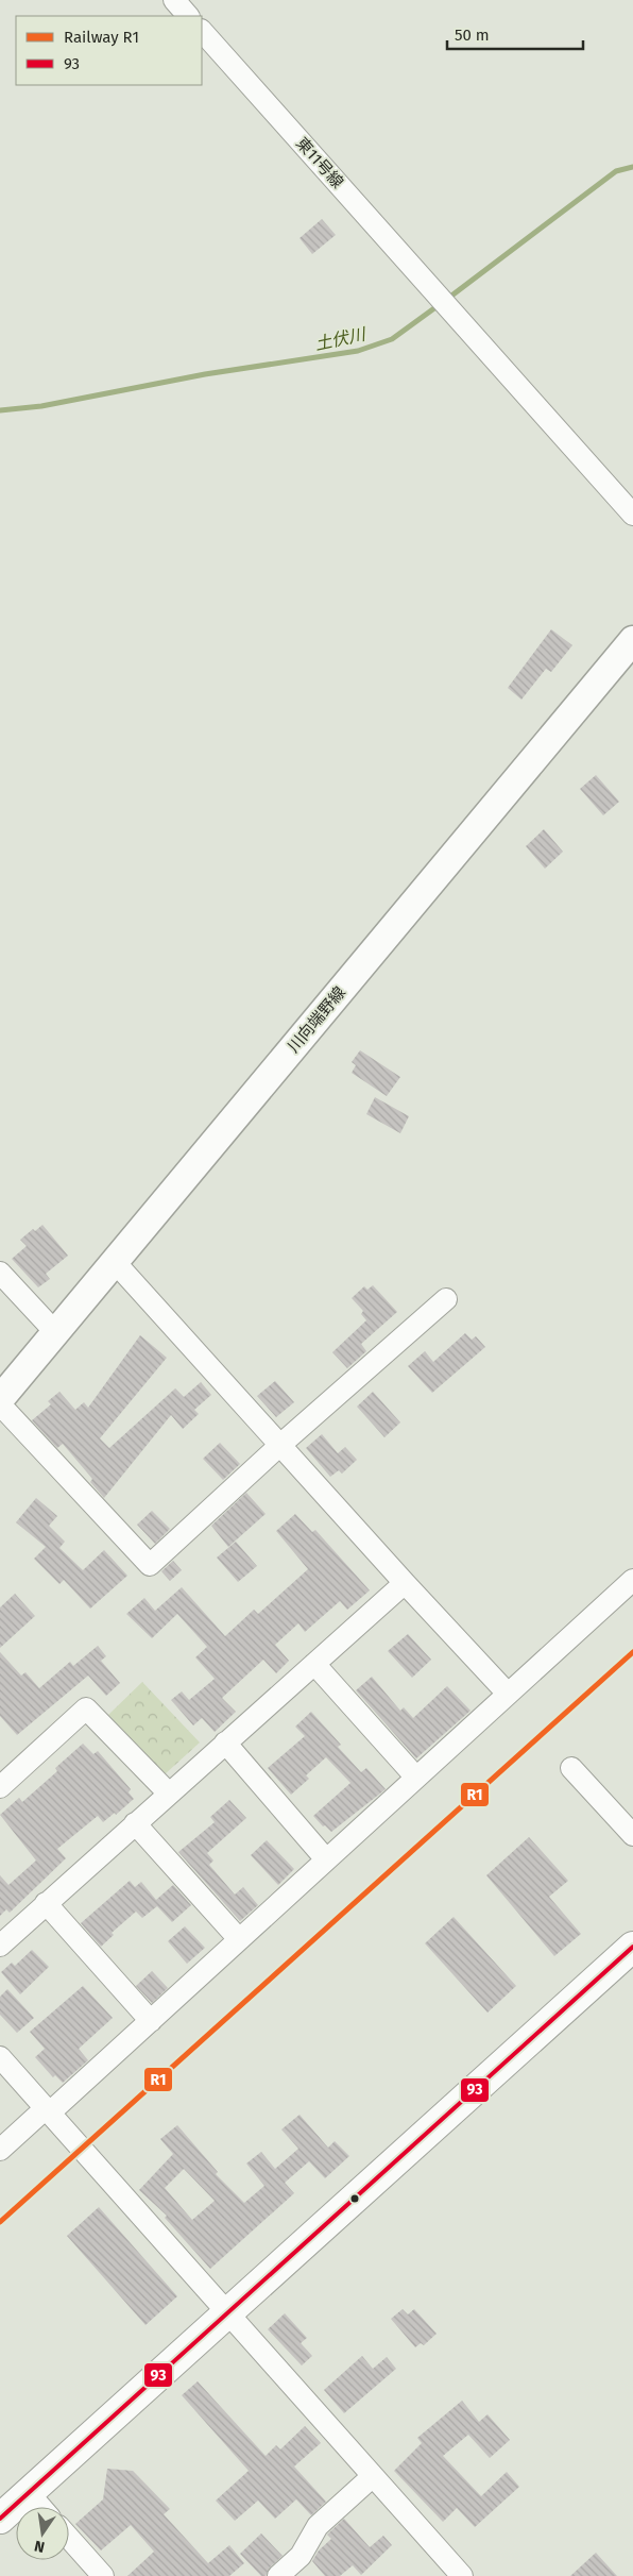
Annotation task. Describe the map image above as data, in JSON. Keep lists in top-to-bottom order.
{
  "streets": {
    "main road": ["川向端野線"],
    "street": ["東11号線"]
  },
  "water": ["土伏川"],
  "lines": ["rail line R1", "transit line 93"],
  "legend": ["Railway R1", "93"],
  "scale_bar": "50 m",
  "north": "bottom"
}
